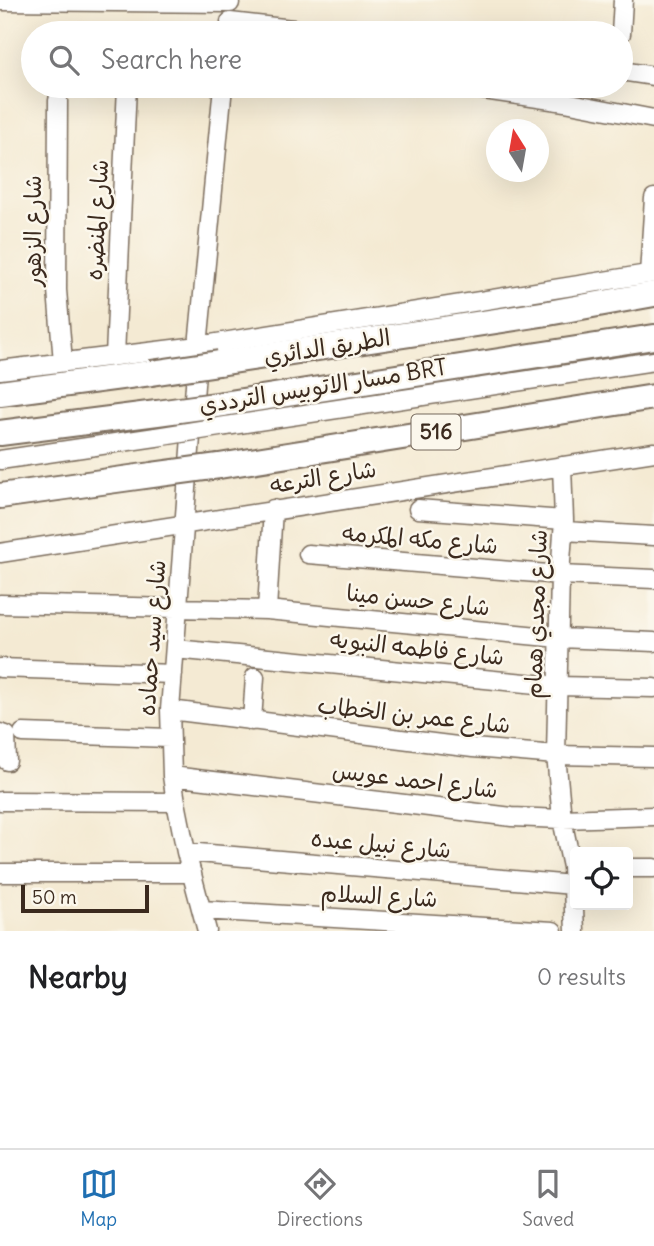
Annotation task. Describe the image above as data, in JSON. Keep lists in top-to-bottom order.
{
  "streets": {
    "highway": ["الطريق الدائري", "516"],
    "street": [
      "شارع المنضره",
      "شارع الزهور",
      "مسار الاتوبيس الترددي BRT",
      "شارع الترعه",
      "شارع مكه المكرمه",
      "شارع حسن مينا",
      "شارع مجدي همام",
      "شارع سيد حماده",
      "شارع فاطمه النبويه",
      "شارع عمر بن الخطاب",
      "شارع احمد عويس",
      "شارع نبيل عبده",
      "شارع السلام"
    ]
  },
  "crossings": [
    ["الطريق الدائري", "مسار الاتوبيس الترددي BRT"],
    ["شارع الترعه", "شارع مجدي همام"],
    ["شارع الترعه", "شارع سيد حماده"],
    ["شارع مكه المكرمه", "شارع مجدي همام"],
    ["شارع حسن مينا", "شارع مجدي همام"],
    ["شارع حسن مينا", "شارع سيد حماده"],
    ["شارع مجدي همام", "شارع فاطمه النبويه"],
    ["شارع مجدي همام", "شارع عمر بن الخطاب"],
    ["شارع مجدي همام", "شارع احمد عويس"],
    ["شارع سيد حماده", "شارع فاطمه النبويه"],
    ["شارع سيد حماده", "شارع عمر بن الخطاب"],
    ["شارع سيد حماده", "شارع احمد عويس"],
    ["شارع سيد حماده", "شارع نبيل عبده"],
    ["شارع سيد حماده", "شارع السلام"]
  ],
  "scale_bar": "50 m",
  "north": "top",
  "page": {
    "search": "Search here",
    "scale": "50 m",
    "heading": ["Nearby", "0 results"],
    "nav": ["Map", "Directions", "Saved"]
  }
}
